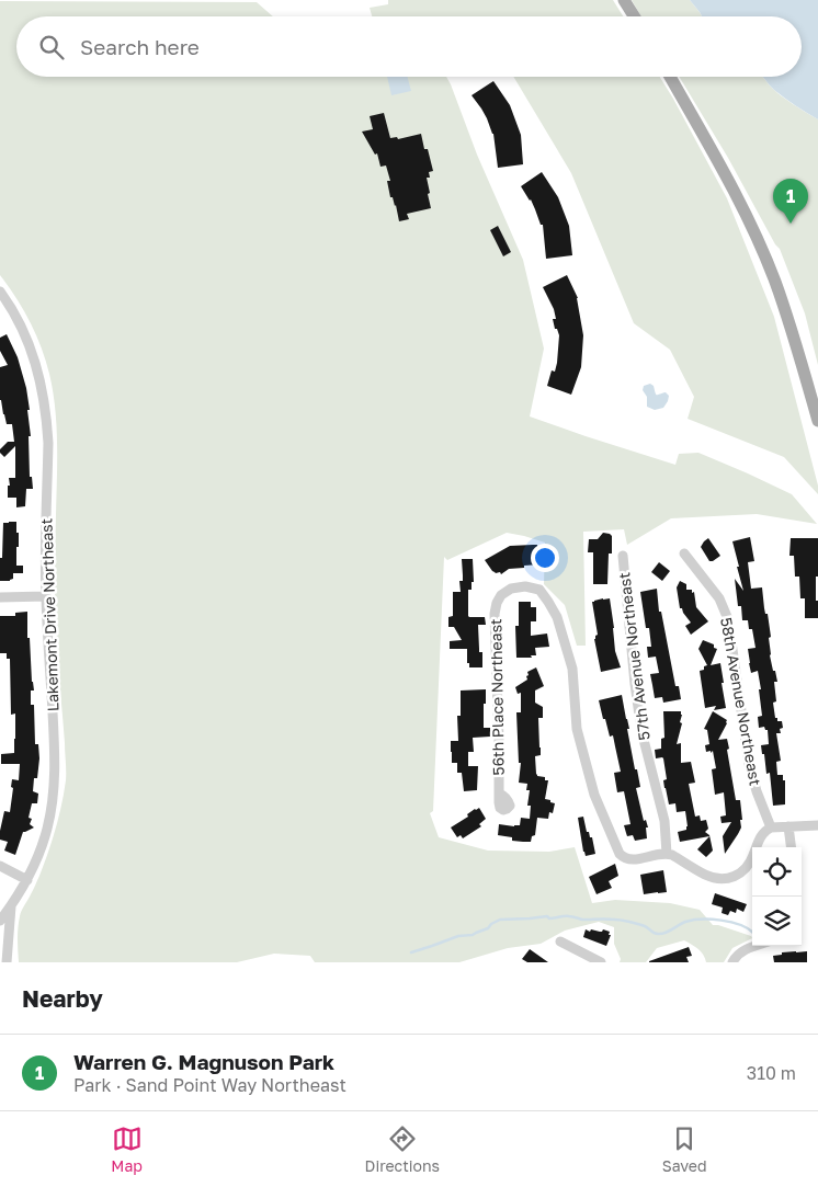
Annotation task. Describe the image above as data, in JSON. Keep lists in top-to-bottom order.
{
  "streets": {
    "street": [
      "Lakemont Drive Northeast",
      "57th Avenue Northeast",
      "56th Place Northeast",
      "58th Avenue Northeast"
    ]
  },
  "crossings": [
    ["57th Avenue Northeast", "56th Place Northeast"]
  ],
  "page": {
    "search": "Search here",
    "pins": "1",
    "heading": "Nearby",
    "list": [
      {
        "mark": "1",
        "name": "Warren G. Magnuson Park",
        "note": "Park · Sand Point Way Northeast",
        "value": "310 m"
      }
    ],
    "nav": ["Map", "Directions", "Saved"]
  }
}
